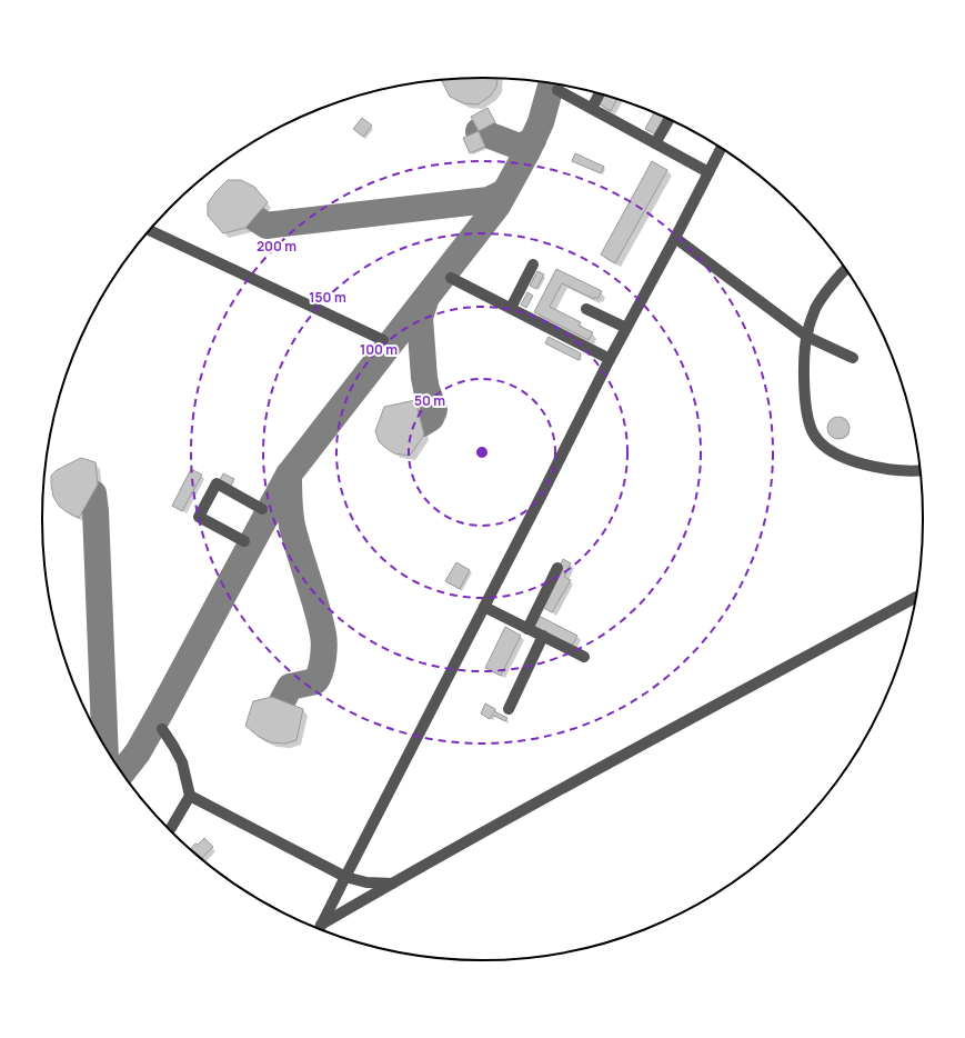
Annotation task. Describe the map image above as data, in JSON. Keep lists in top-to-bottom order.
{
  "rings": [
    "200 m",
    "150 m",
    "100 m",
    "50 m"
  ]
}
